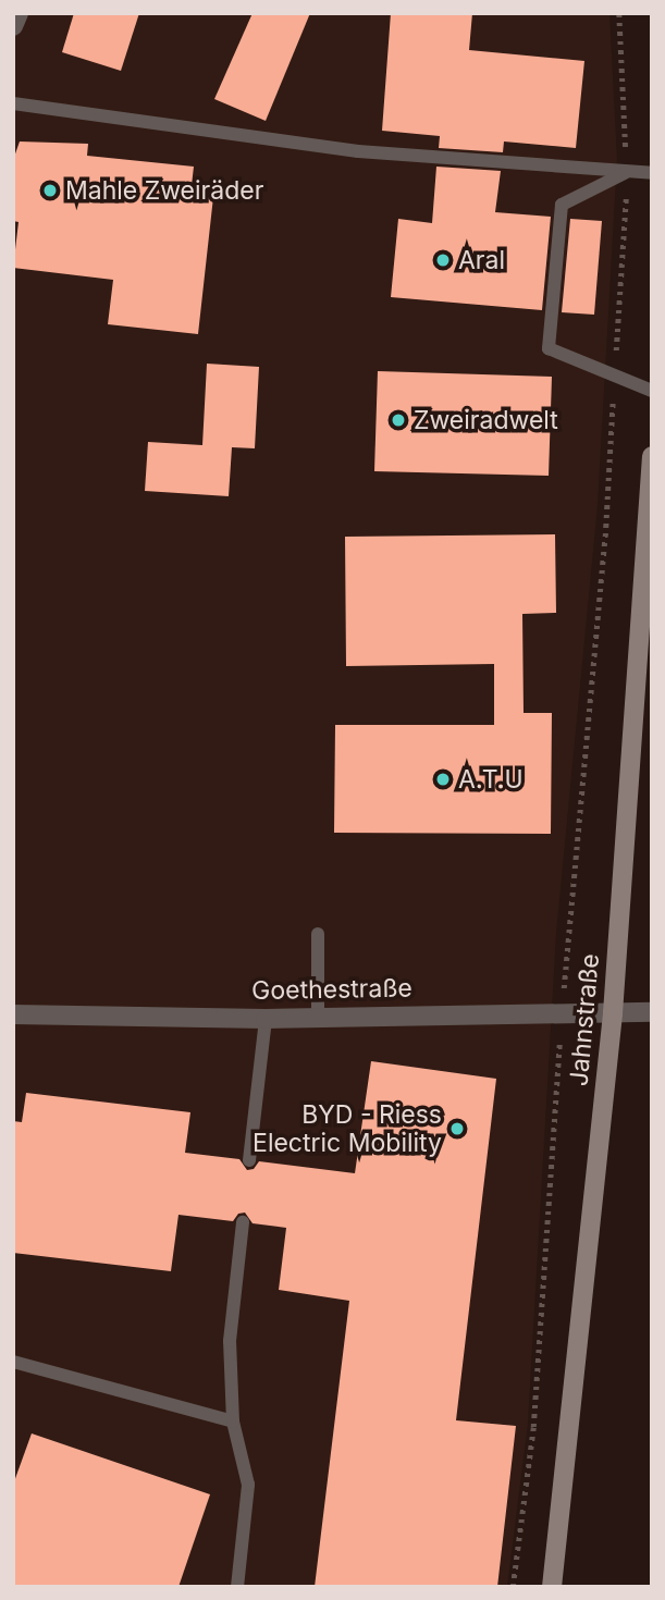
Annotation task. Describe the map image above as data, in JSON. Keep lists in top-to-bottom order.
{
  "streets": {
    "main road": ["Jahnstraße"],
    "street": ["Goethestraße"]
  },
  "crossings": [
    ["Goethestraße", "Jahnstraße"]
  ],
  "places": [
    "Mahle Zweiräder",
    "Aral",
    "Zweiradwelt",
    "A.T.U",
    "BYD - Riess Electric Mobility"
  ]
}
